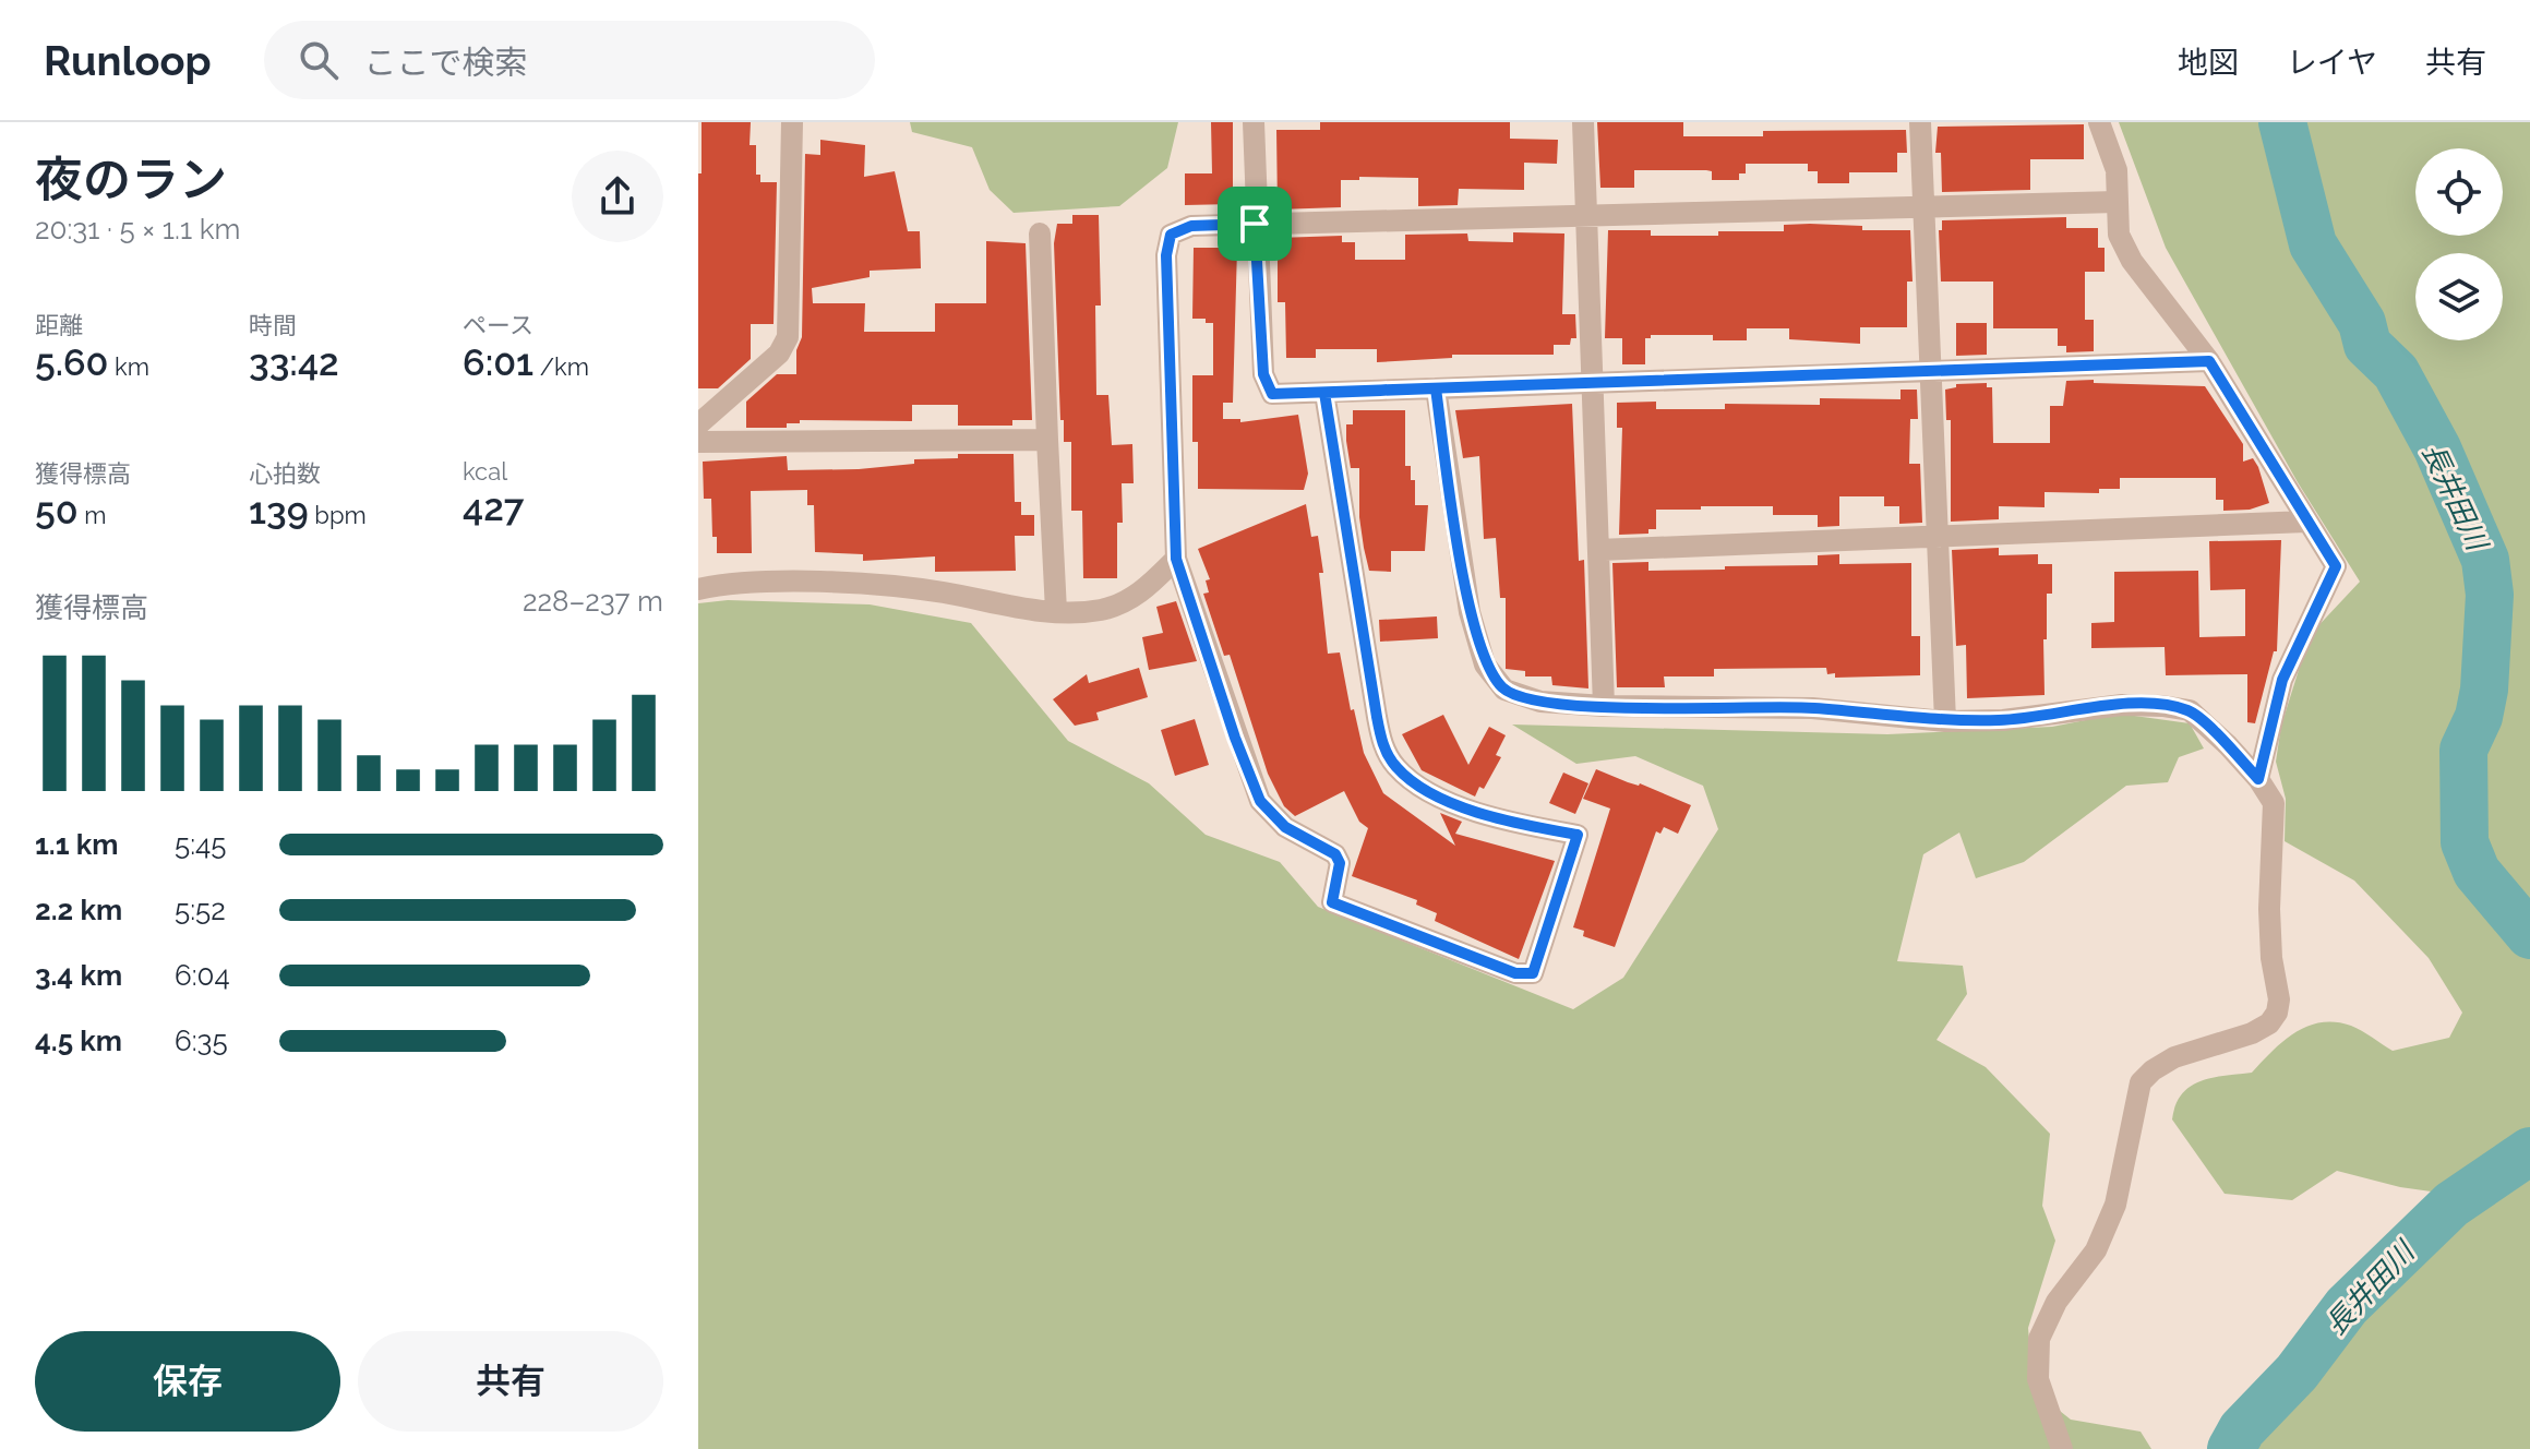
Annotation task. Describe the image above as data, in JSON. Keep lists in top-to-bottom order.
{
  "water": ["長井田川"],
  "page": {
    "header": "Runloop",
    "search": "ここで検索",
    "nav": ["地図", "レイヤ", "共有"],
    "heading": ["夜のラン", "20:31 · 5 × 1.1 km"],
    "stats": [
      ["距離", "5.60 km"],
      ["時間", "33:42"],
      ["ペース", "6:01 /km"],
      ["獲得標高", "50 m"],
      ["心拍数", "139 bpm"],
      ["kcal", "427"]
    ],
    "chart": ["獲得標高", "228–237 m"],
    "list": [
      {
        "name": "1.1 km",
        "note": "5:45"
      },
      {
        "name": "2.2 km",
        "note": "5:52"
      },
      {
        "name": "3.4 km",
        "note": "6:04"
      },
      {
        "name": "4.5 km",
        "note": "6:35"
      }
    ],
    "buttons": ["保存", "共有"]
  }
}
